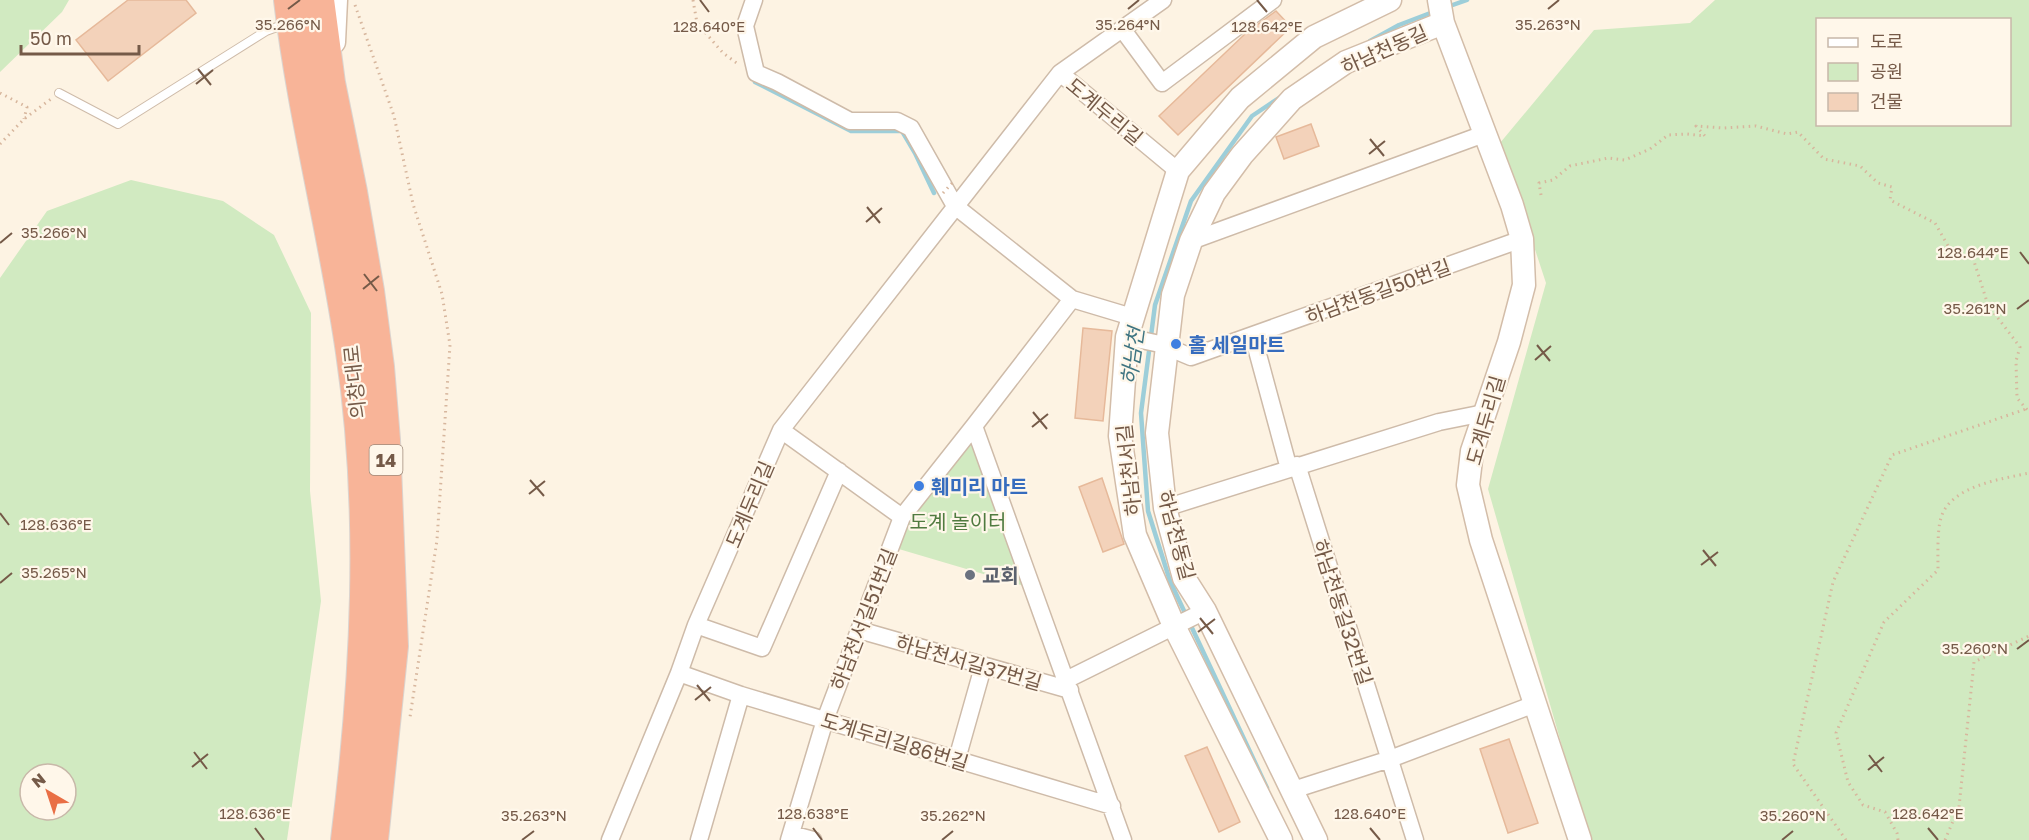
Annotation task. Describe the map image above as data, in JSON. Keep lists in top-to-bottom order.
{
  "streets": {
    "highway": ["의창대로", "14"],
    "street": [
      "하남천동길",
      "도계두리길",
      "하남천동길50번길",
      "하남천서길",
      "하남천동길32번길",
      "하남천서길51번길",
      "하남천서길37번길",
      "도계두리길86번길"
    ]
  },
  "crossings": [
    ["하남천동길", "도계두리길"],
    ["하남천동길", "하남천동길50번길"],
    ["하남천동길", "하남천서길37번길"],
    ["도계두리길", "하남천동길50번길"],
    ["도계두리길", "하남천서길"],
    ["도계두리길", "도계두리길86번길"],
    ["하남천동길50번길", "하남천서길"],
    ["하남천동길50번길", "하남천동길32번길"],
    ["하남천서길", "하남천서길37번길"],
    ["하남천서길51번길", "하남천서길37번길"],
    ["하남천서길51번길", "도계두리길86번길"]
  ],
  "water": ["하남천"],
  "parks": ["도계 놀이터"],
  "places": ["홀 세일마트", "훼미리 마트", "교회"],
  "legend": ["도로", "공원", "건물"],
  "scale_bar": "50 m",
  "north": "top left",
  "coordinates": [
    "35.266°N",
    "35.264°N",
    "35.263°N",
    "128.640°E",
    "128.642°E",
    "128.644°E",
    "35.261°N",
    "128.636°E",
    "35.265°N",
    "35.260°N",
    "128.638°E",
    "35.262°N"
  ]
}
